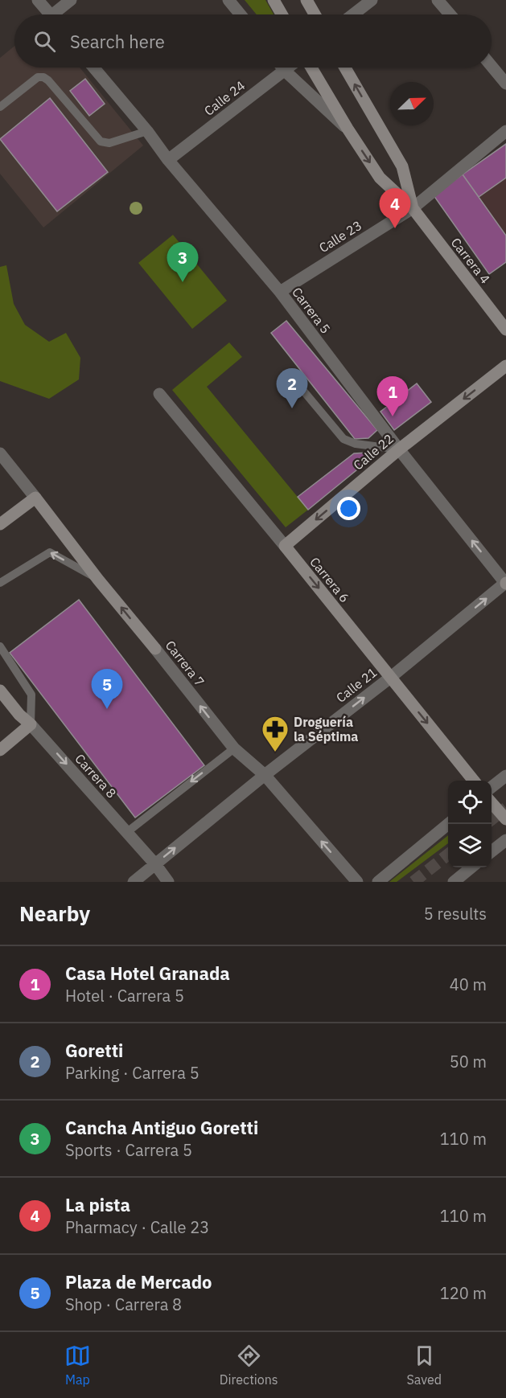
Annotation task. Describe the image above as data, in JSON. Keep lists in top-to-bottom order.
{
  "streets": {
    "main road": [
      "Carrera 4",
      "Calle 22",
      "Carrera 6",
      "Carrera 7",
      "Carrera 8"
    ],
    "street": [
      "Calle 24",
      "Calle 23",
      "Carrera 5",
      "Calle 21"
    ]
  },
  "crossings": [
    ["Calle 24", "Carrera 4"],
    ["Calle 24", "Carrera 5"],
    ["Calle 23", "Carrera 4"],
    ["Calle 23", "Carrera 5"],
    ["Carrera 5", "Calle 22"],
    ["Carrera 5", "Calle 21"],
    ["Calle 22", "Carrera 6"],
    ["Carrera 6", "Calle 21"],
    ["Carrera 7", "Calle 21"],
    ["Calle 21", "Carrera 8"]
  ],
  "one_way": [
    "Calle 22",
    "Carrera 6",
    "Carrera 7",
    "Calle 21",
    "Carrera 8"
  ],
  "places": {
    "pharmacy": ["Droguería la Séptima"]
  },
  "north": "top right",
  "page": {
    "search": "Search here",
    "pins": [
      "4",
      "3",
      "2",
      "1",
      "5"
    ],
    "heading": ["Nearby", "5 results"],
    "list": [
      {
        "mark": "1",
        "name": "Casa Hotel Granada",
        "note": "Hotel · Carrera 5",
        "value": "40 m"
      },
      {
        "mark": "2",
        "name": "Goretti",
        "note": "Parking · Carrera 5",
        "value": "50 m"
      },
      {
        "mark": "3",
        "name": "Cancha Antiguo Goretti",
        "note": "Sports · Carrera 5",
        "value": "110 m"
      },
      {
        "mark": "4",
        "name": "La pista",
        "note": "Pharmacy · Calle 23",
        "value": "110 m"
      },
      {
        "mark": "5",
        "name": "Plaza de Mercado",
        "note": "Shop · Carrera 8",
        "value": "120 m"
      }
    ],
    "nav": ["Map", "Directions", "Saved"]
  }
}
